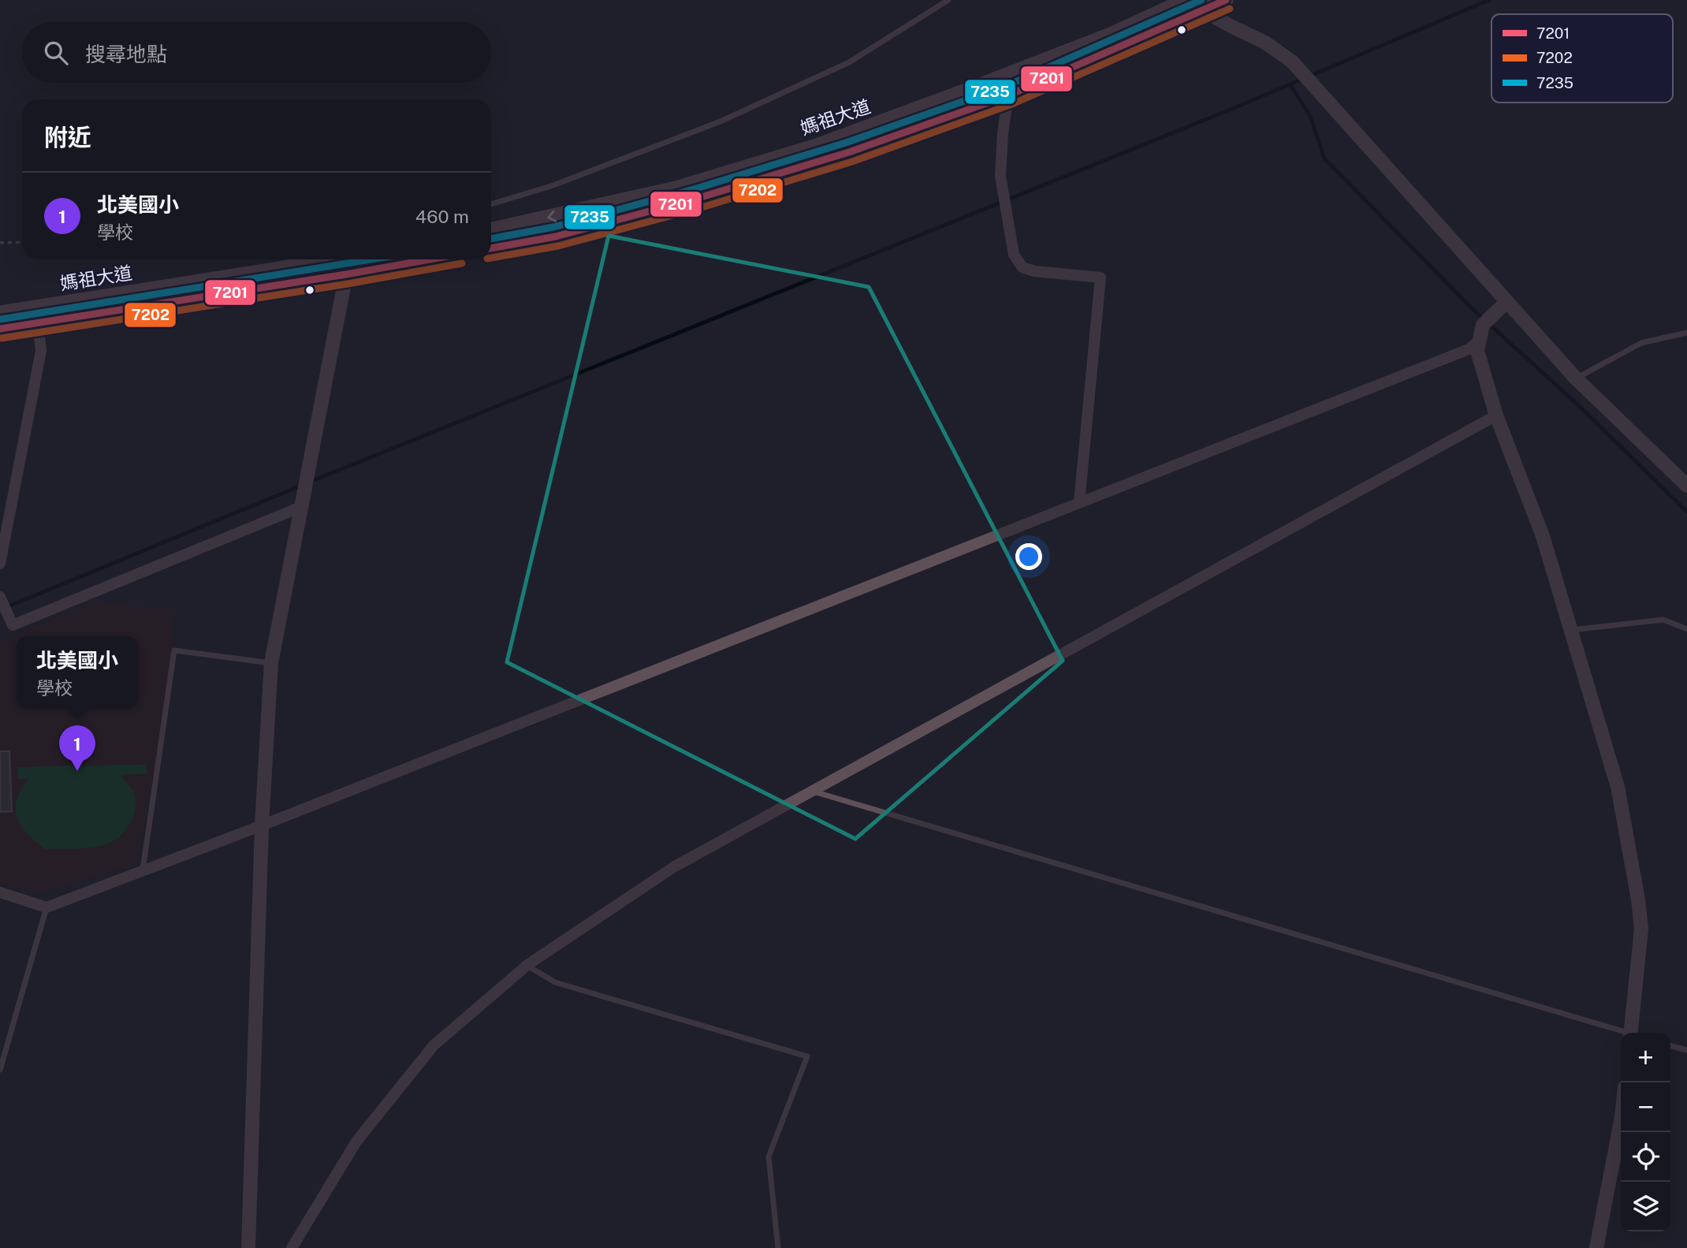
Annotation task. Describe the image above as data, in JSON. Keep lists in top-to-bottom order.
{
  "streets": {
    "main road": ["媽祖大道"]
  },
  "lines": ["transit line 7201", "transit line 7235", "transit line 7202"],
  "legend": ["7201", "7202", "7235"],
  "page": {
    "search": "搜尋地點",
    "heading": "附近",
    "list": [
      {
        "mark": "1",
        "name": "北美國小",
        "note": "學校",
        "value": "460 m"
      }
    ],
    "popup": ["北美國小", "學校"],
    "pins": "1",
    "map_buttons": ["+", "−"]
  }
}
